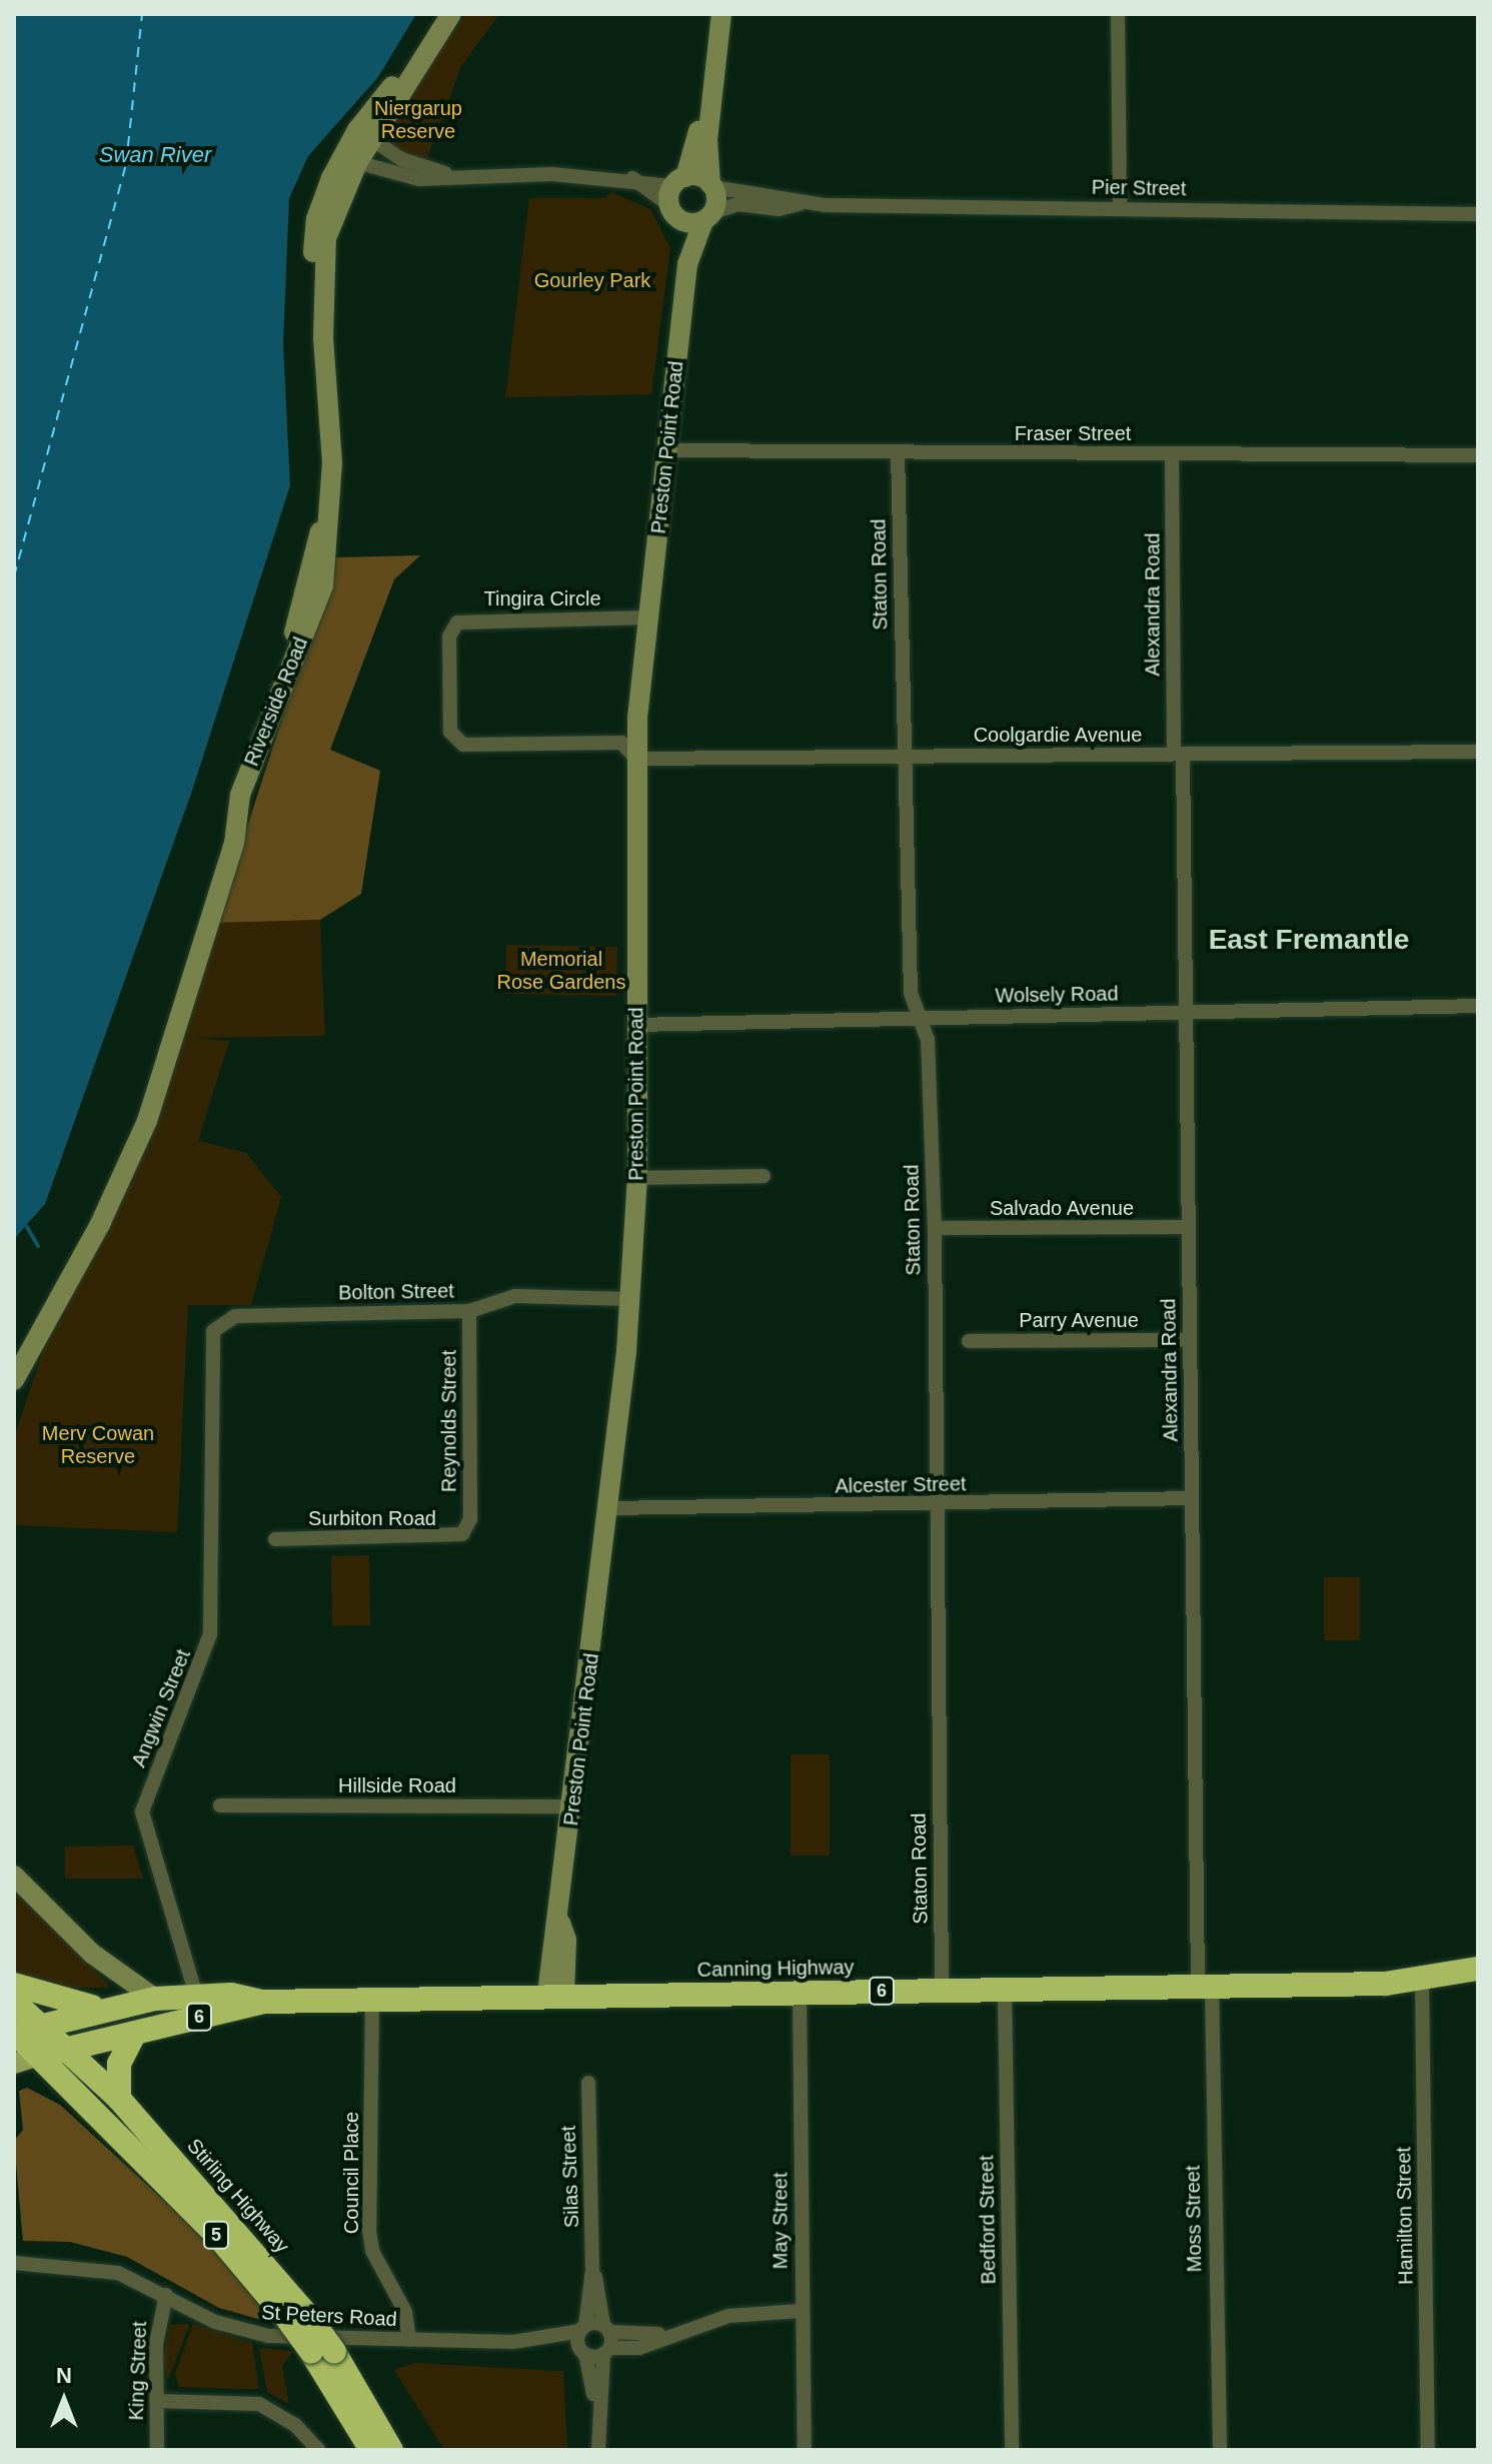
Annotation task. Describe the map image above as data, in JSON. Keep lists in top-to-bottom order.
{
  "streets": {
    "highway": [
      "Canning Highway",
      "6",
      "Stirling Highway",
      "5"
    ],
    "street": [
      "Pier Street",
      "Fraser Street",
      "Preston Point Road",
      "Staton Road",
      "Tingira Circle",
      "Alexandra Road",
      "Riverside Road",
      "Coolgardie Avenue",
      "Wolsely Road",
      "Salvado Avenue",
      "Bolton Street",
      "Parry Avenue",
      "Reynolds Street",
      "Alcester Street",
      "Surbiton Road",
      "Angwin Street",
      "Hillside Road",
      "Council Place",
      "Silas Street",
      "Hamilton Street",
      "Moss Street",
      "Bedford Street",
      "May Street",
      "St Peters Road",
      "King Street"
    ]
  },
  "crossings": [
    ["Pier Street", "Preston Point Road"],
    ["Fraser Street", "Preston Point Road"],
    ["Fraser Street", "Staton Road"],
    ["Fraser Street", "Alexandra Road"],
    ["Preston Point Road", "Tingira Circle"],
    ["Preston Point Road", "Coolgardie Avenue"],
    ["Preston Point Road", "Wolsely Road"],
    ["Preston Point Road", "Bolton Street"],
    ["Preston Point Road", "Alcester Street"],
    ["Preston Point Road", "Hillside Road"],
    ["Preston Point Road", "Canning Highway"],
    ["Staton Road", "Coolgardie Avenue"],
    ["Staton Road", "Wolsely Road"],
    ["Staton Road", "Salvado Avenue"],
    ["Staton Road", "Alcester Street"],
    ["Staton Road", "Canning Highway"],
    ["Tingira Circle", "Coolgardie Avenue"],
    ["Alexandra Road", "Coolgardie Avenue"],
    ["Alexandra Road", "Wolsely Road"],
    ["Alexandra Road", "Salvado Avenue"],
    ["Alexandra Road", "Parry Avenue"],
    ["Alexandra Road", "Alcester Street"],
    ["Alexandra Road", "Canning Highway"],
    ["Alexandra Road", "Moss Street"],
    ["Bolton Street", "Reynolds Street"],
    ["Bolton Street", "Angwin Street"],
    ["Reynolds Street", "Surbiton Road"],
    ["Angwin Street", "Canning Highway"],
    ["Canning Highway", "Council Place"],
    ["Canning Highway", "Stirling Highway"],
    ["Canning Highway", "Hamilton Street"],
    ["Canning Highway", "Moss Street"],
    ["Canning Highway", "Bedford Street"],
    ["Canning Highway", "May Street"],
    ["Council Place", "St Peters Road"],
    ["Silas Street", "St Peters Road"],
    ["St Peters Road", "King Street"]
  ],
  "districts": ["East Fremantle"],
  "water": ["Swan River"],
  "parks": [
    "Niergarup Reserve",
    "Gourley Park",
    "Memorial Rose Gardens",
    "Merv Cowan Reserve"
  ],
  "north": "top"
}
